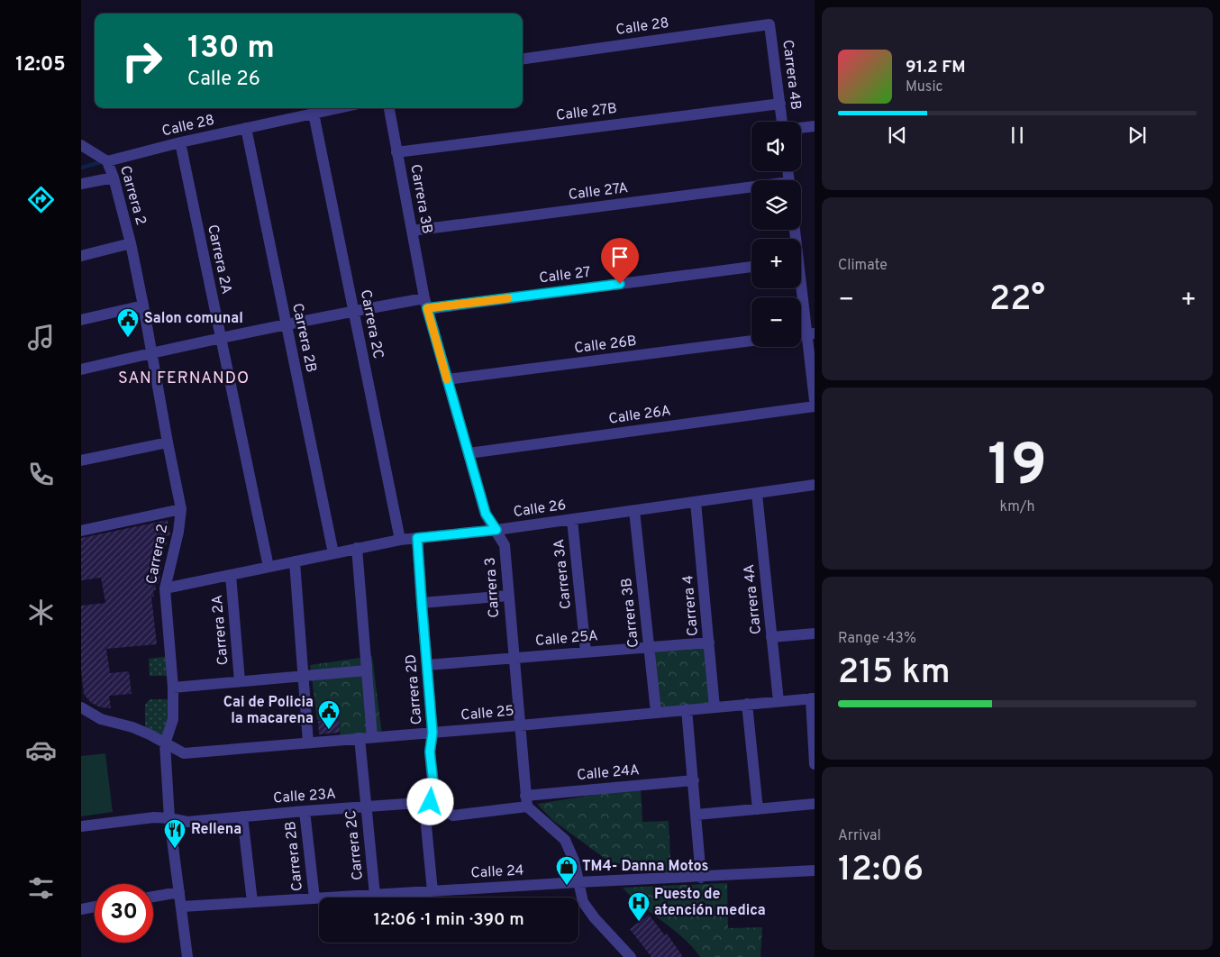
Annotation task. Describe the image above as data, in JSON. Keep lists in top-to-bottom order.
{
  "streets": {
    "street": [
      "Calle 28",
      "Carrera 4B",
      "Calle 27B",
      "Calle 27A",
      "Carrera 2",
      "Carrera 3B",
      "Carrera 2A",
      "Calle 27",
      "Carrera 2C",
      "Carrera 2B",
      "Calle 26B",
      "Calle 26A",
      "Calle 26",
      "Carrera 3A",
      "Carrera 3",
      "Carrera 4A",
      "Carrera 4",
      "Calle 25A",
      "Carrera 2D",
      "Calle 25",
      "Calle 24A",
      "Calle 23A",
      "Calle 24"
    ]
  },
  "crossings": [
    ["Calle 28", "Carrera 4B"],
    ["Calle 28", "Carrera 2"],
    ["Calle 28", "Carrera 2A"],
    ["Calle 28", "Carrera 2C"],
    ["Calle 28", "Carrera 2B"],
    ["Carrera 4B", "Calle 27B"],
    ["Calle 27B", "Carrera 3B"],
    ["Calle 27A", "Carrera 3B"],
    ["Carrera 2", "Calle 27"],
    ["Carrera 2", "Calle 26"],
    ["Carrera 2", "Calle 25"],
    ["Carrera 2", "Calle 23A"],
    ["Carrera 2", "Calle 24"],
    ["Carrera 3B", "Calle 27"],
    ["Carrera 3B", "Calle 26"],
    ["Carrera 3B", "Carrera 3"],
    ["Carrera 3B", "Calle 25A"],
    ["Carrera 3B", "Calle 25"],
    ["Carrera 2A", "Calle 27"],
    ["Carrera 2A", "Calle 26"],
    ["Calle 27", "Carrera 2C"],
    ["Calle 27", "Carrera 2B"],
    ["Calle 27", "Carrera 3"],
    ["Carrera 2C", "Calle 26"],
    ["Carrera 2C", "Calle 25"],
    ["Carrera 2C", "Calle 23A"],
    ["Carrera 2C", "Calle 24"],
    ["Carrera 2B", "Calle 26"],
    ["Carrera 2B", "Calle 23A"],
    ["Carrera 2B", "Calle 24"],
    ["Calle 26B", "Carrera 3"],
    ["Calle 26A", "Carrera 3"],
    ["Calle 26", "Carrera 3A"],
    ["Calle 26", "Carrera 3"],
    ["Calle 26", "Carrera 4A"],
    ["Calle 26", "Carrera 4"],
    ["Calle 26", "Carrera 2D"],
    ["Carrera 3A", "Calle 25A"],
    ["Carrera 3", "Calle 25A"],
    ["Carrera 3", "Calle 25"],
    ["Carrera 3", "Calle 24A"],
    ["Carrera 4A", "Calle 25"],
    ["Carrera 4", "Calle 25A"],
    ["Carrera 4", "Calle 25"],
    ["Calle 25A", "Carrera 2D"],
    ["Carrera 2D", "Calle 25"],
    ["Carrera 2D", "Calle 23A"],
    ["Carrera 2D", "Calle 24"]
  ],
  "districts": ["SAN FERNANDO"],
  "places": {
    "public building": ["Salon comunal", "Cai de Policia la macarena"],
    "restaurant": ["Rellena"],
    "shop": ["TM4- Danna Motos"],
    "hospital": ["Puesto de atención medica"]
  },
  "page": {
    "tabs": "12:05",
    "turn": ["130 m", "Calle 26"],
    "song": ["91.2 FM", "Music"],
    "map_buttons": ["+", "−"],
    "tile": [
      "Climate",
      ["19", "km/h"],
      ["Range · 43%", "215 km"],
      ["Arrival", "12:06"]
    ],
    "heat": ["−", "22°", "+"],
    "limit": "30",
    "trip": "12:06 · 1 min · 390 m"
  }
}
